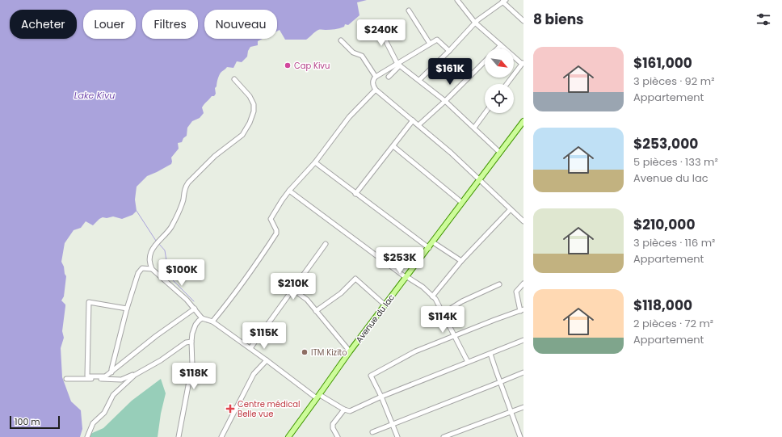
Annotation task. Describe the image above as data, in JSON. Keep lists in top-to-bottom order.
{
  "streets": {
    "main road": ["Avenue du lac"]
  },
  "water": ["Lake Kivu"],
  "places": {
    "other": ["Cap Kivu", "ITM Kizito"],
    "health": ["Centre médical Belle vue"]
  },
  "scale_bar": "100 m",
  "north": "bottom right",
  "page": {
    "heading": "8 biens",
    "chip": [
      "Acheter",
      "Louer",
      "Filtres",
      "Nouveau"
    ],
    "price": [
      "$240K",
      "$161K",
      "$253K",
      "$100K",
      "$210K",
      "$114K",
      "$115K",
      "$118K"
    ],
    "list": [
      {
        "name": "$161,000",
        "note": "3 pièces · 92 m² · Appartement"
      },
      {
        "name": "$253,000",
        "note": "5 pièces · 133 m² · Avenue du lac"
      },
      {
        "name": "$210,000",
        "note": "3 pièces · 116 m² · Appartement"
      },
      {
        "name": "$118,000",
        "note": "2 pièces · 72 m² · Appartement"
      }
    ],
    "scale": "100 m"
  }
}
